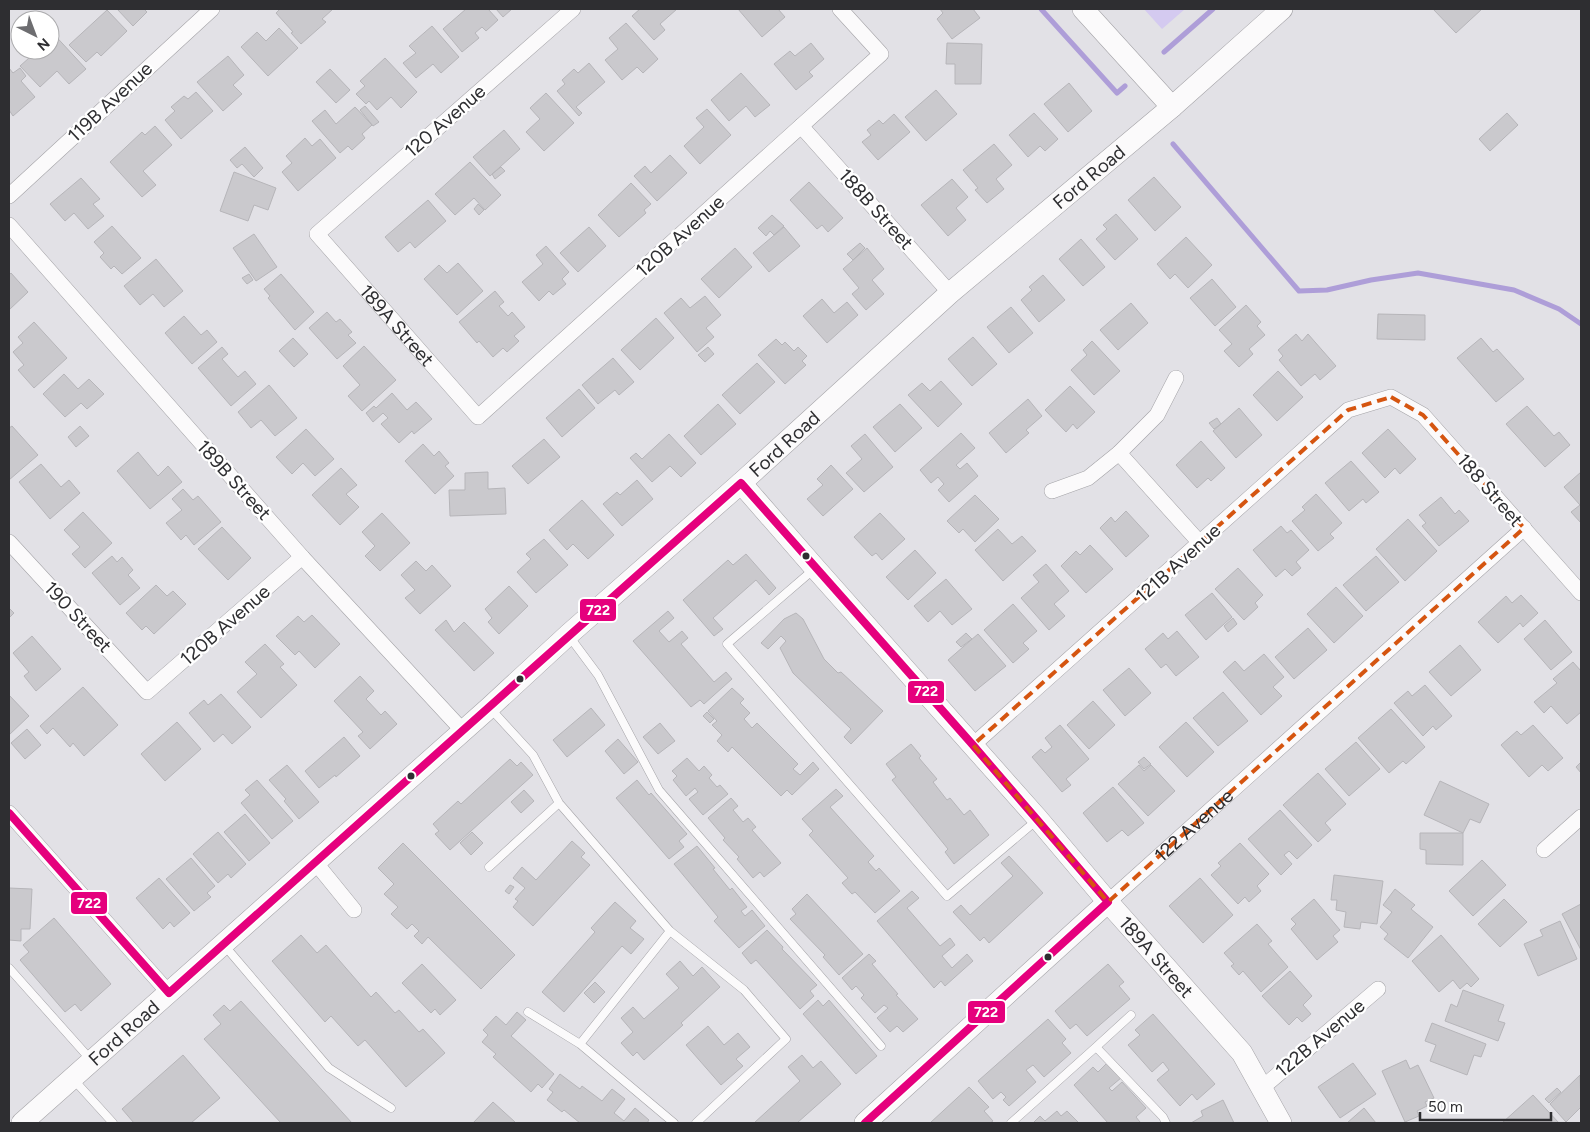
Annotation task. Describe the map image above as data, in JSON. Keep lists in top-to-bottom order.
{
  "streets": {
    "main road": ["Ford Road", "189A Street", "122 Avenue"],
    "street": [
      "119B Avenue",
      "120 Avenue",
      "188B Street",
      "120B Avenue",
      "189B Street",
      "188 Street",
      "121B Avenue",
      "190 Street",
      "122B Avenue"
    ]
  },
  "crossings": [
    ["120 Avenue", "189A Street"],
    ["Ford Road", "188B Street"],
    ["Ford Road", "189A Street"],
    ["Ford Road", "189B Street"],
    ["188B Street", "120B Avenue"],
    ["120B Avenue", "189A Street"],
    ["120B Avenue", "189B Street"],
    ["120B Avenue", "190 Street"],
    ["189A Street", "121B Avenue"],
    ["189A Street", "122 Avenue"],
    ["189A Street", "122B Avenue"],
    ["188 Street", "121B Avenue"],
    ["188 Street", "122 Avenue"]
  ],
  "lines": ["transit line 722"],
  "scale_bar": "50 m",
  "north": "bottom right"
}
